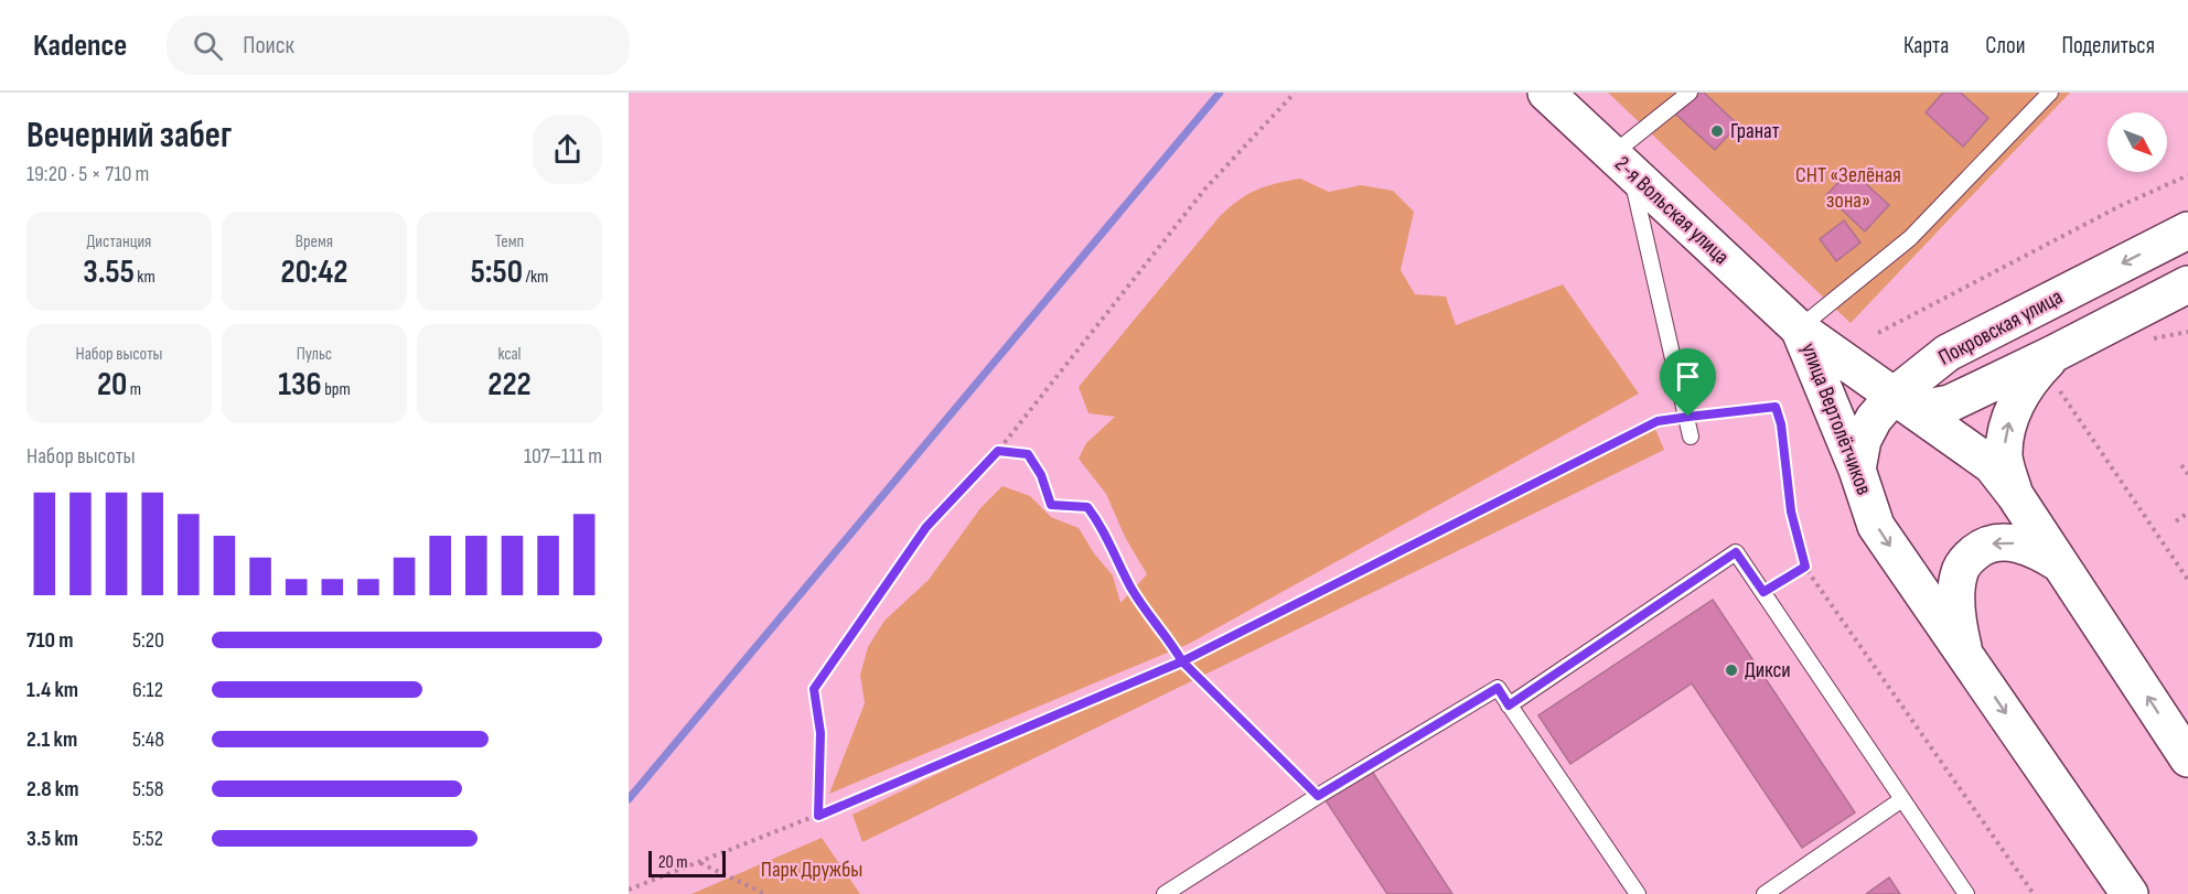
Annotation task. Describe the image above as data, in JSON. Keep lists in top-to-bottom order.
{
  "streets": {
    "main road": ["2-я Вольская улица", "Покровская улица", "улица Вертолётчиков"]
  },
  "crossings": [
    ["2-я Вольская улица", "улица Вертолётчиков"],
    ["Покровская улица", "улица Вертолётчиков"]
  ],
  "parks": ["СНТ «Зелёная зона»", "Парк Дружбы"],
  "places": ["Гранат", "Дикси"],
  "scale_bar": "20 m",
  "north": "bottom right",
  "page": {
    "header": "Kadence",
    "search": "Поиск",
    "nav": ["Карта", "Слои", "Поделиться"],
    "heading": ["Вечерний забег", "19:20 · 5 × 710 m"],
    "stats": [
      ["Дистанция", "3.55 km"],
      ["Время", "20:42"],
      ["Темп", "5:50 /km"],
      ["Набор высоты", "20 m"],
      ["Пульс", "136 bpm"],
      ["kcal", "222"]
    ],
    "chart": ["Набор высоты", "107–111 m"],
    "list": [
      {
        "name": "710 m",
        "note": "5:20"
      },
      {
        "name": "1.4 km",
        "note": "6:12"
      },
      {
        "name": "2.1 km",
        "note": "5:48"
      },
      {
        "name": "2.8 km",
        "note": "5:58"
      },
      {
        "name": "3.5 km",
        "note": "5:52"
      }
    ],
    "scale": "20 m"
  }
}
